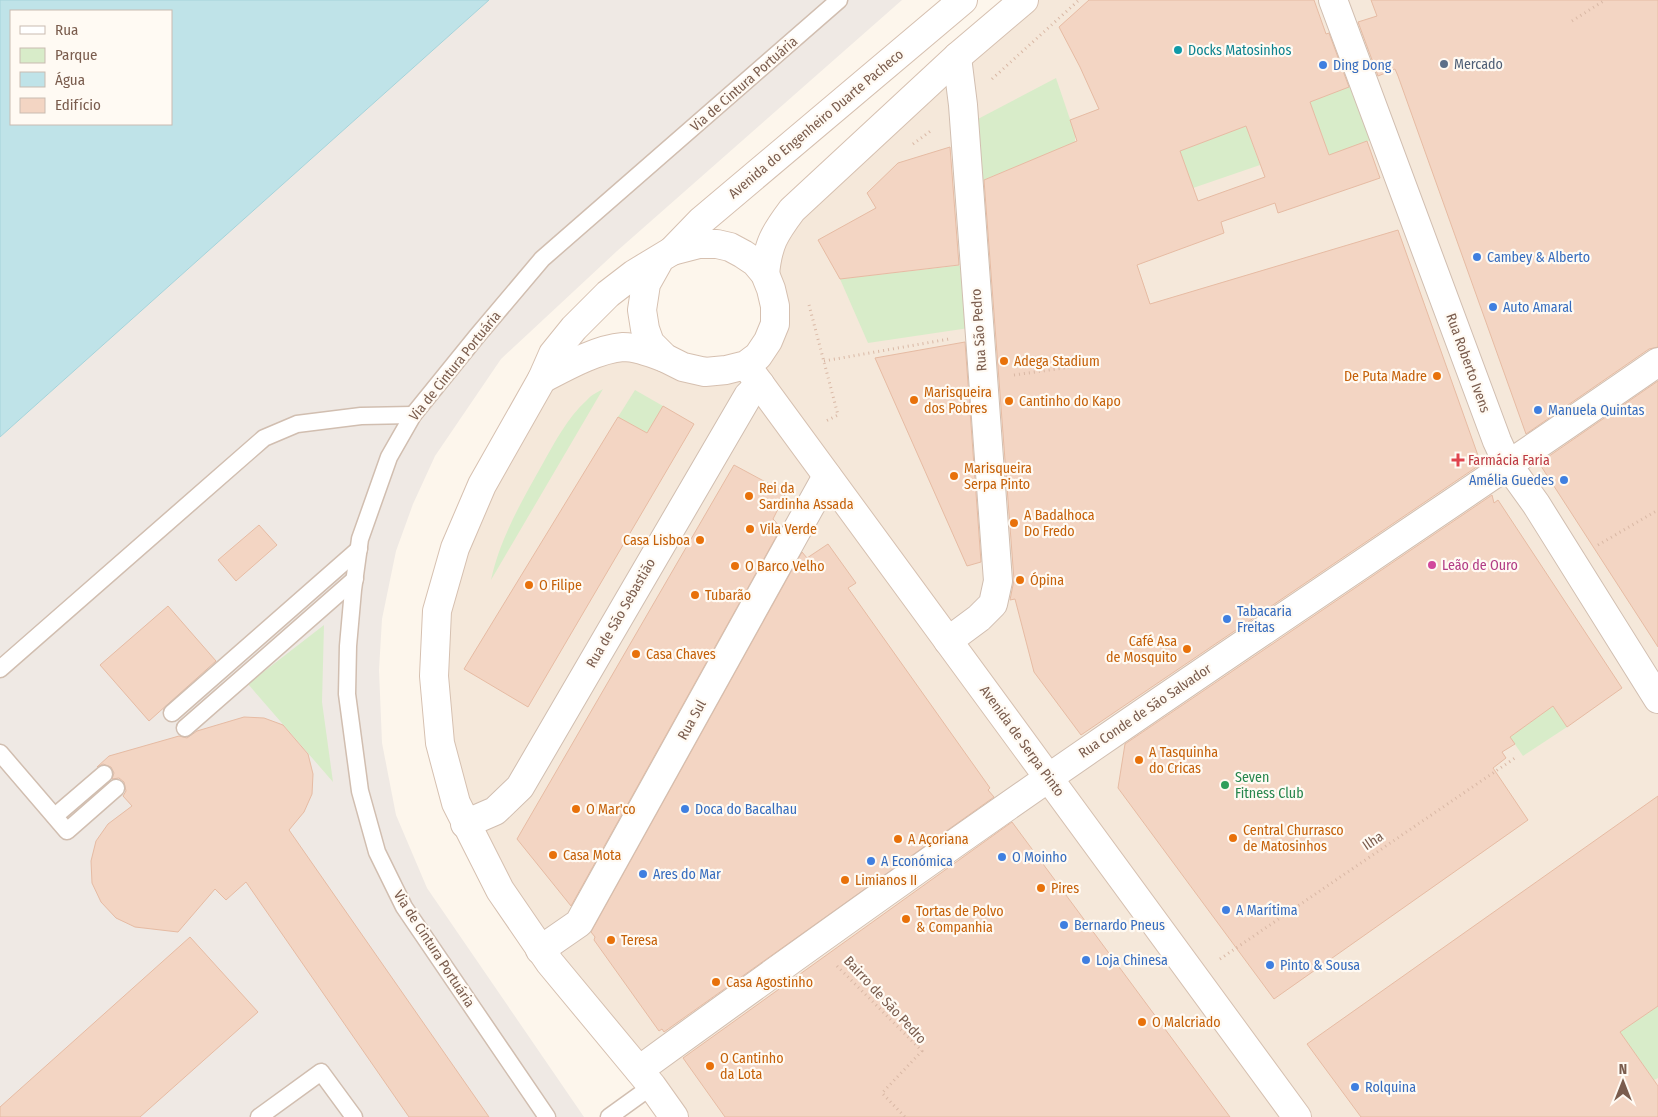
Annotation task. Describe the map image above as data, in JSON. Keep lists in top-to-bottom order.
{
  "streets": {
    "street": [
      "Avenida do Engenheiro Duarte Pacheco",
      "Rua São Pedro",
      "Rua Roberto Ivens",
      "Rua de São Sebastião",
      "Rua Conde de São Salvador",
      "Rua Sul",
      "Avenida de Serpa Pinto"
    ],
    "lane": ["Via de Cintura Portuária"],
    "path": ["Ilha", "Bairro de São Pedro"]
  },
  "crossings": [
    ["Avenida do Engenheiro Duarte Pacheco", "Rua de São Sebastião"],
    ["Avenida do Engenheiro Duarte Pacheco", "Rua Conde de São Salvador"],
    ["Avenida do Engenheiro Duarte Pacheco", "Rua Sul"],
    ["Avenida do Engenheiro Duarte Pacheco", "Avenida de Serpa Pinto"],
    ["Rua São Pedro", "Avenida de Serpa Pinto"],
    ["Rua Roberto Ivens", "Rua Conde de São Salvador"],
    ["Rua de São Sebastião", "Avenida de Serpa Pinto"],
    ["Rua Conde de São Salvador", "Avenida de Serpa Pinto"],
    ["Rua Conde de São Salvador", "Bairro de São Pedro"],
    ["Rua Sul", "Avenida de Serpa Pinto"],
    ["Avenida de Serpa Pinto", "Ilha"]
  ],
  "places": {
    "other": [
      "Docks Matosinhos",
      "Mercado",
      "Ding Dong",
      "Cambey & Alberto",
      "Auto Amaral",
      "Adega Stadium",
      "De Puta Madre",
      "Marisqueira dos Pobres",
      "Cantinho do Kapo",
      "Manuela Quintas",
      "Marisqueira Serpa Pinto",
      "Amélia Guedes",
      "Rei da Sardinha Assada",
      "A Badalhoca Do Fredo",
      "Vila Verde",
      "Casa Lisboa",
      "Leão de Ouro",
      "O Barco Velho",
      "Ópina",
      "O Filipe",
      "Tubarão",
      "Tabacaria Freitas",
      "Café Asa de Mosquito",
      "Casa Chaves",
      "A Tasquinha do Cricas",
      "Seven Fitness Club",
      "O Mar'co",
      "Doca do Bacalhau",
      "Central Churrasco de Matosinhos",
      "A Açoriana",
      "Casa Mota",
      "O Moinho",
      "A Económica",
      "Ares do Mar",
      "Limianos II",
      "Pires",
      "A Marítima",
      "Tortas de Polvo & Companhia",
      "Bernardo Pneus",
      "Teresa",
      "Loja Chinesa",
      "Pinto & Sousa",
      "Casa Agostinho",
      "O Malcriado",
      "O Cantinho da Lota",
      "Rolquina"
    ],
    "health": ["Farmácia Faria"]
  },
  "legend": [
    "Rua",
    "Parque",
    "Água",
    "Edifício"
  ],
  "north": "top"
}
